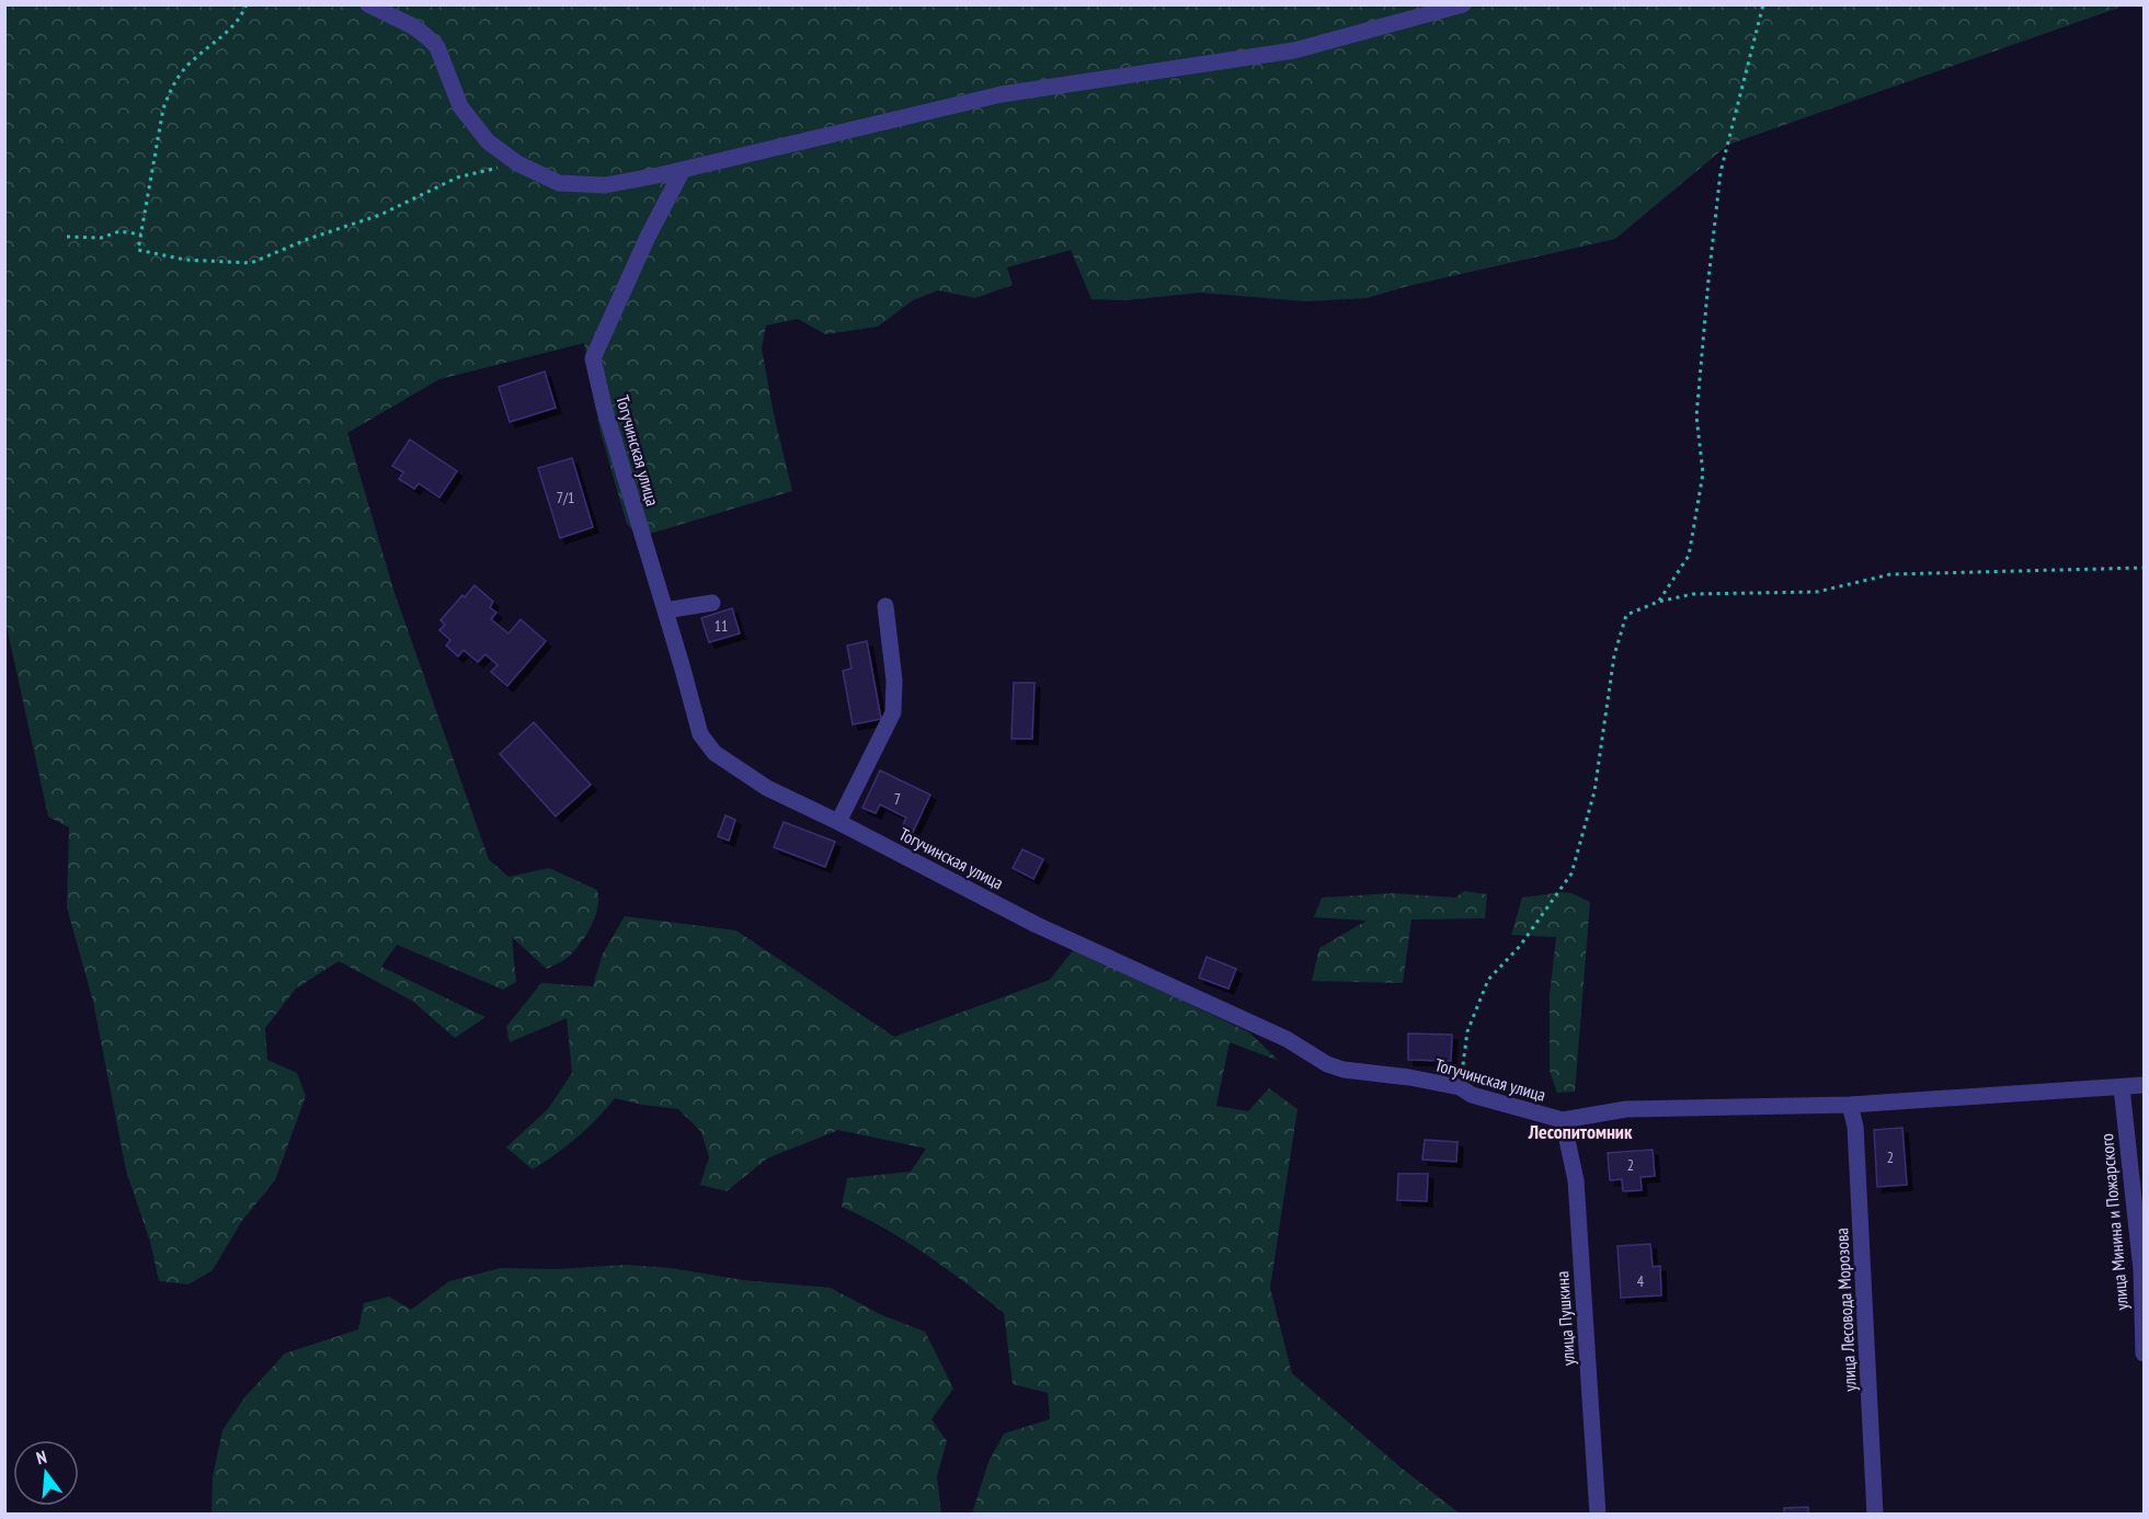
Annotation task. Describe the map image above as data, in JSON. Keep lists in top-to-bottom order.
{
  "streets": {
    "street": [
      "Тогучинская улица",
      "улица Минина и Пожарского",
      "улица Лесовода Морозова",
      "улица Пушкина"
    ]
  },
  "crossings": [
    ["Тогучинская улица", "улица Пушкина"]
  ],
  "districts": ["Лесопитомник"],
  "house_numbers": [
    "7/1",
    "11",
    "7",
    "2",
    "2",
    "4"
  ],
  "north": "top"
}
